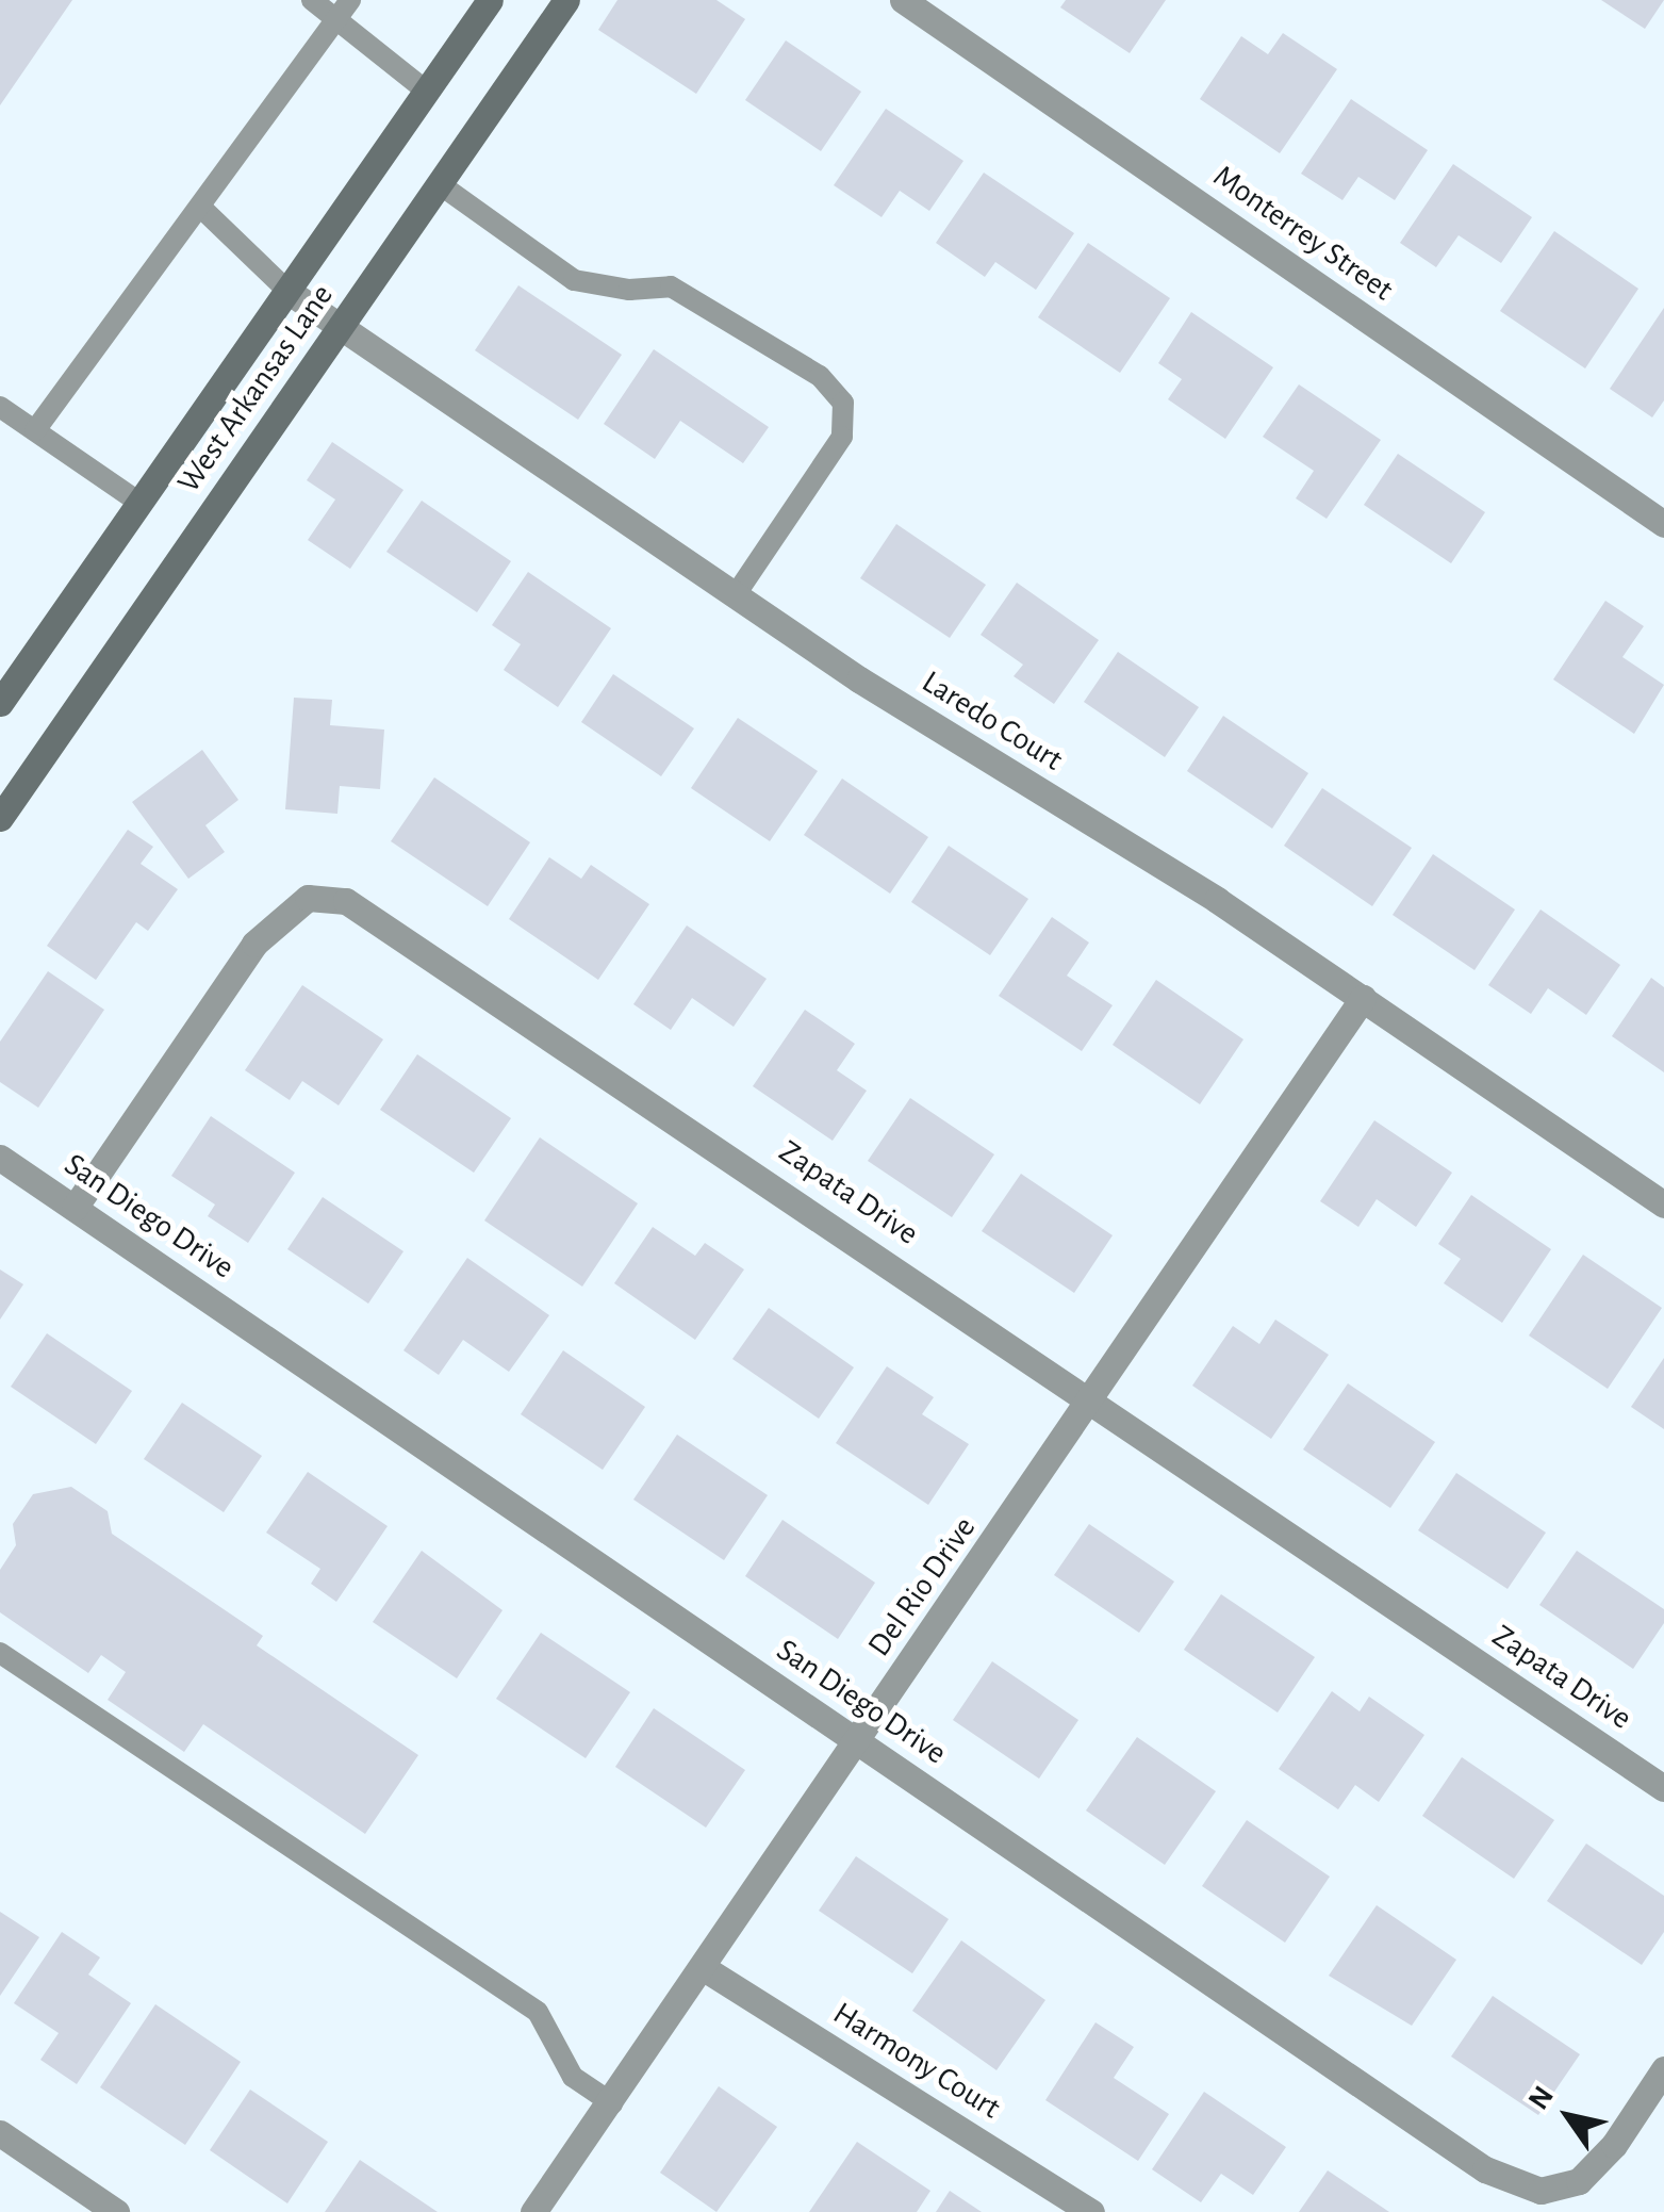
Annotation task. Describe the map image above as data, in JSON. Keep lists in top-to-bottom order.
{
  "streets": {
    "main road": ["West Arkansas Lane"],
    "street": [
      "Monterrey Street",
      "Laredo Court",
      "Zapata Drive",
      "San Diego Drive",
      "Del Rio Drive",
      "Harmony Court"
    ]
  },
  "crossings": [
    ["West Arkansas Lane", "Laredo Court"],
    ["Laredo Court", "Del Rio Drive"],
    ["Zapata Drive", "San Diego Drive"],
    ["Zapata Drive", "Del Rio Drive"],
    ["San Diego Drive", "Del Rio Drive"],
    ["Del Rio Drive", "Harmony Court"]
  ],
  "north": "top left"
}
